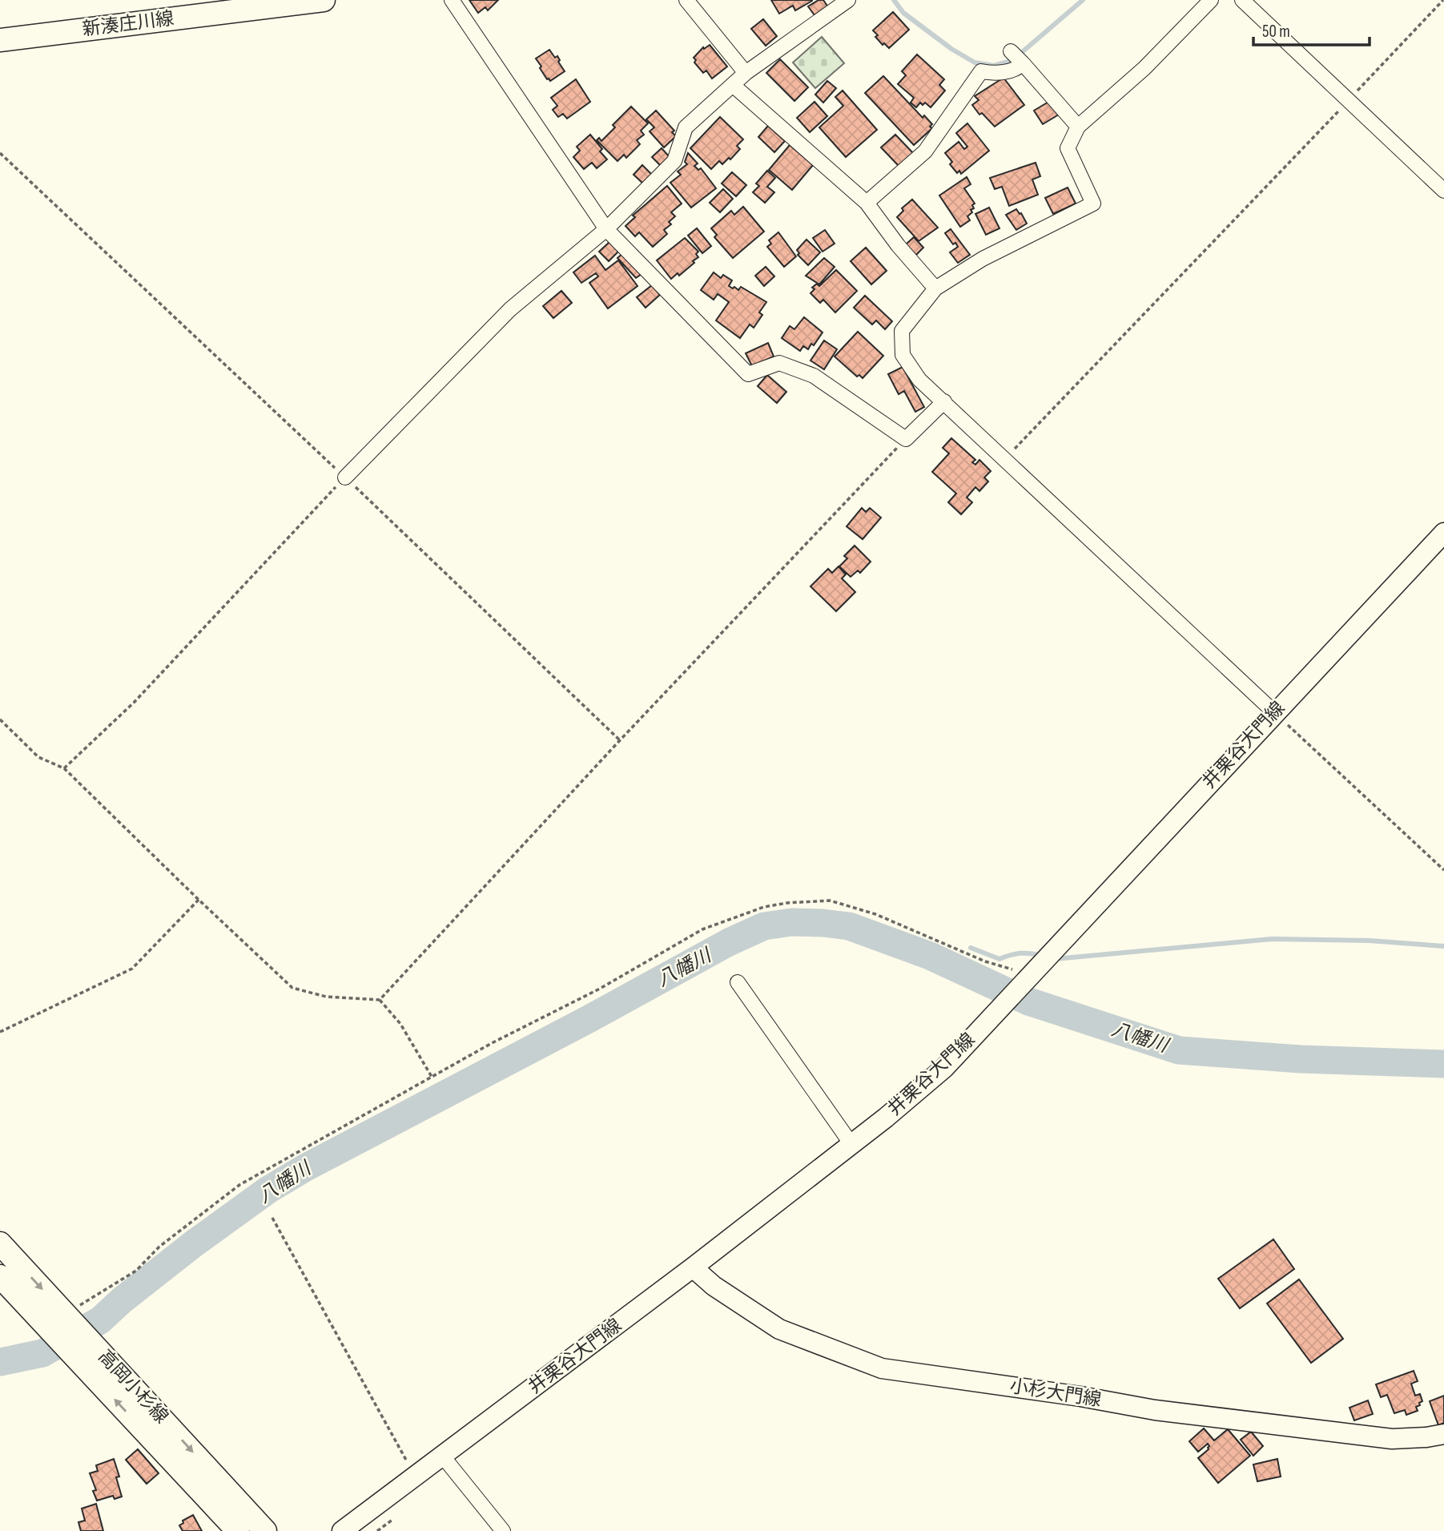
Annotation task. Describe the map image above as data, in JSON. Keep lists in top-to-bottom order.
{
  "streets": {
    "main road": [
      "新湊庄川線",
      "井栗谷大門線",
      "高岡小杉線",
      "小杉大門線"
    ]
  },
  "crossings": [
    ["井栗谷大門線", "小杉大門線"]
  ],
  "water": ["八幡川"],
  "scale_bar": "50 m"
}
